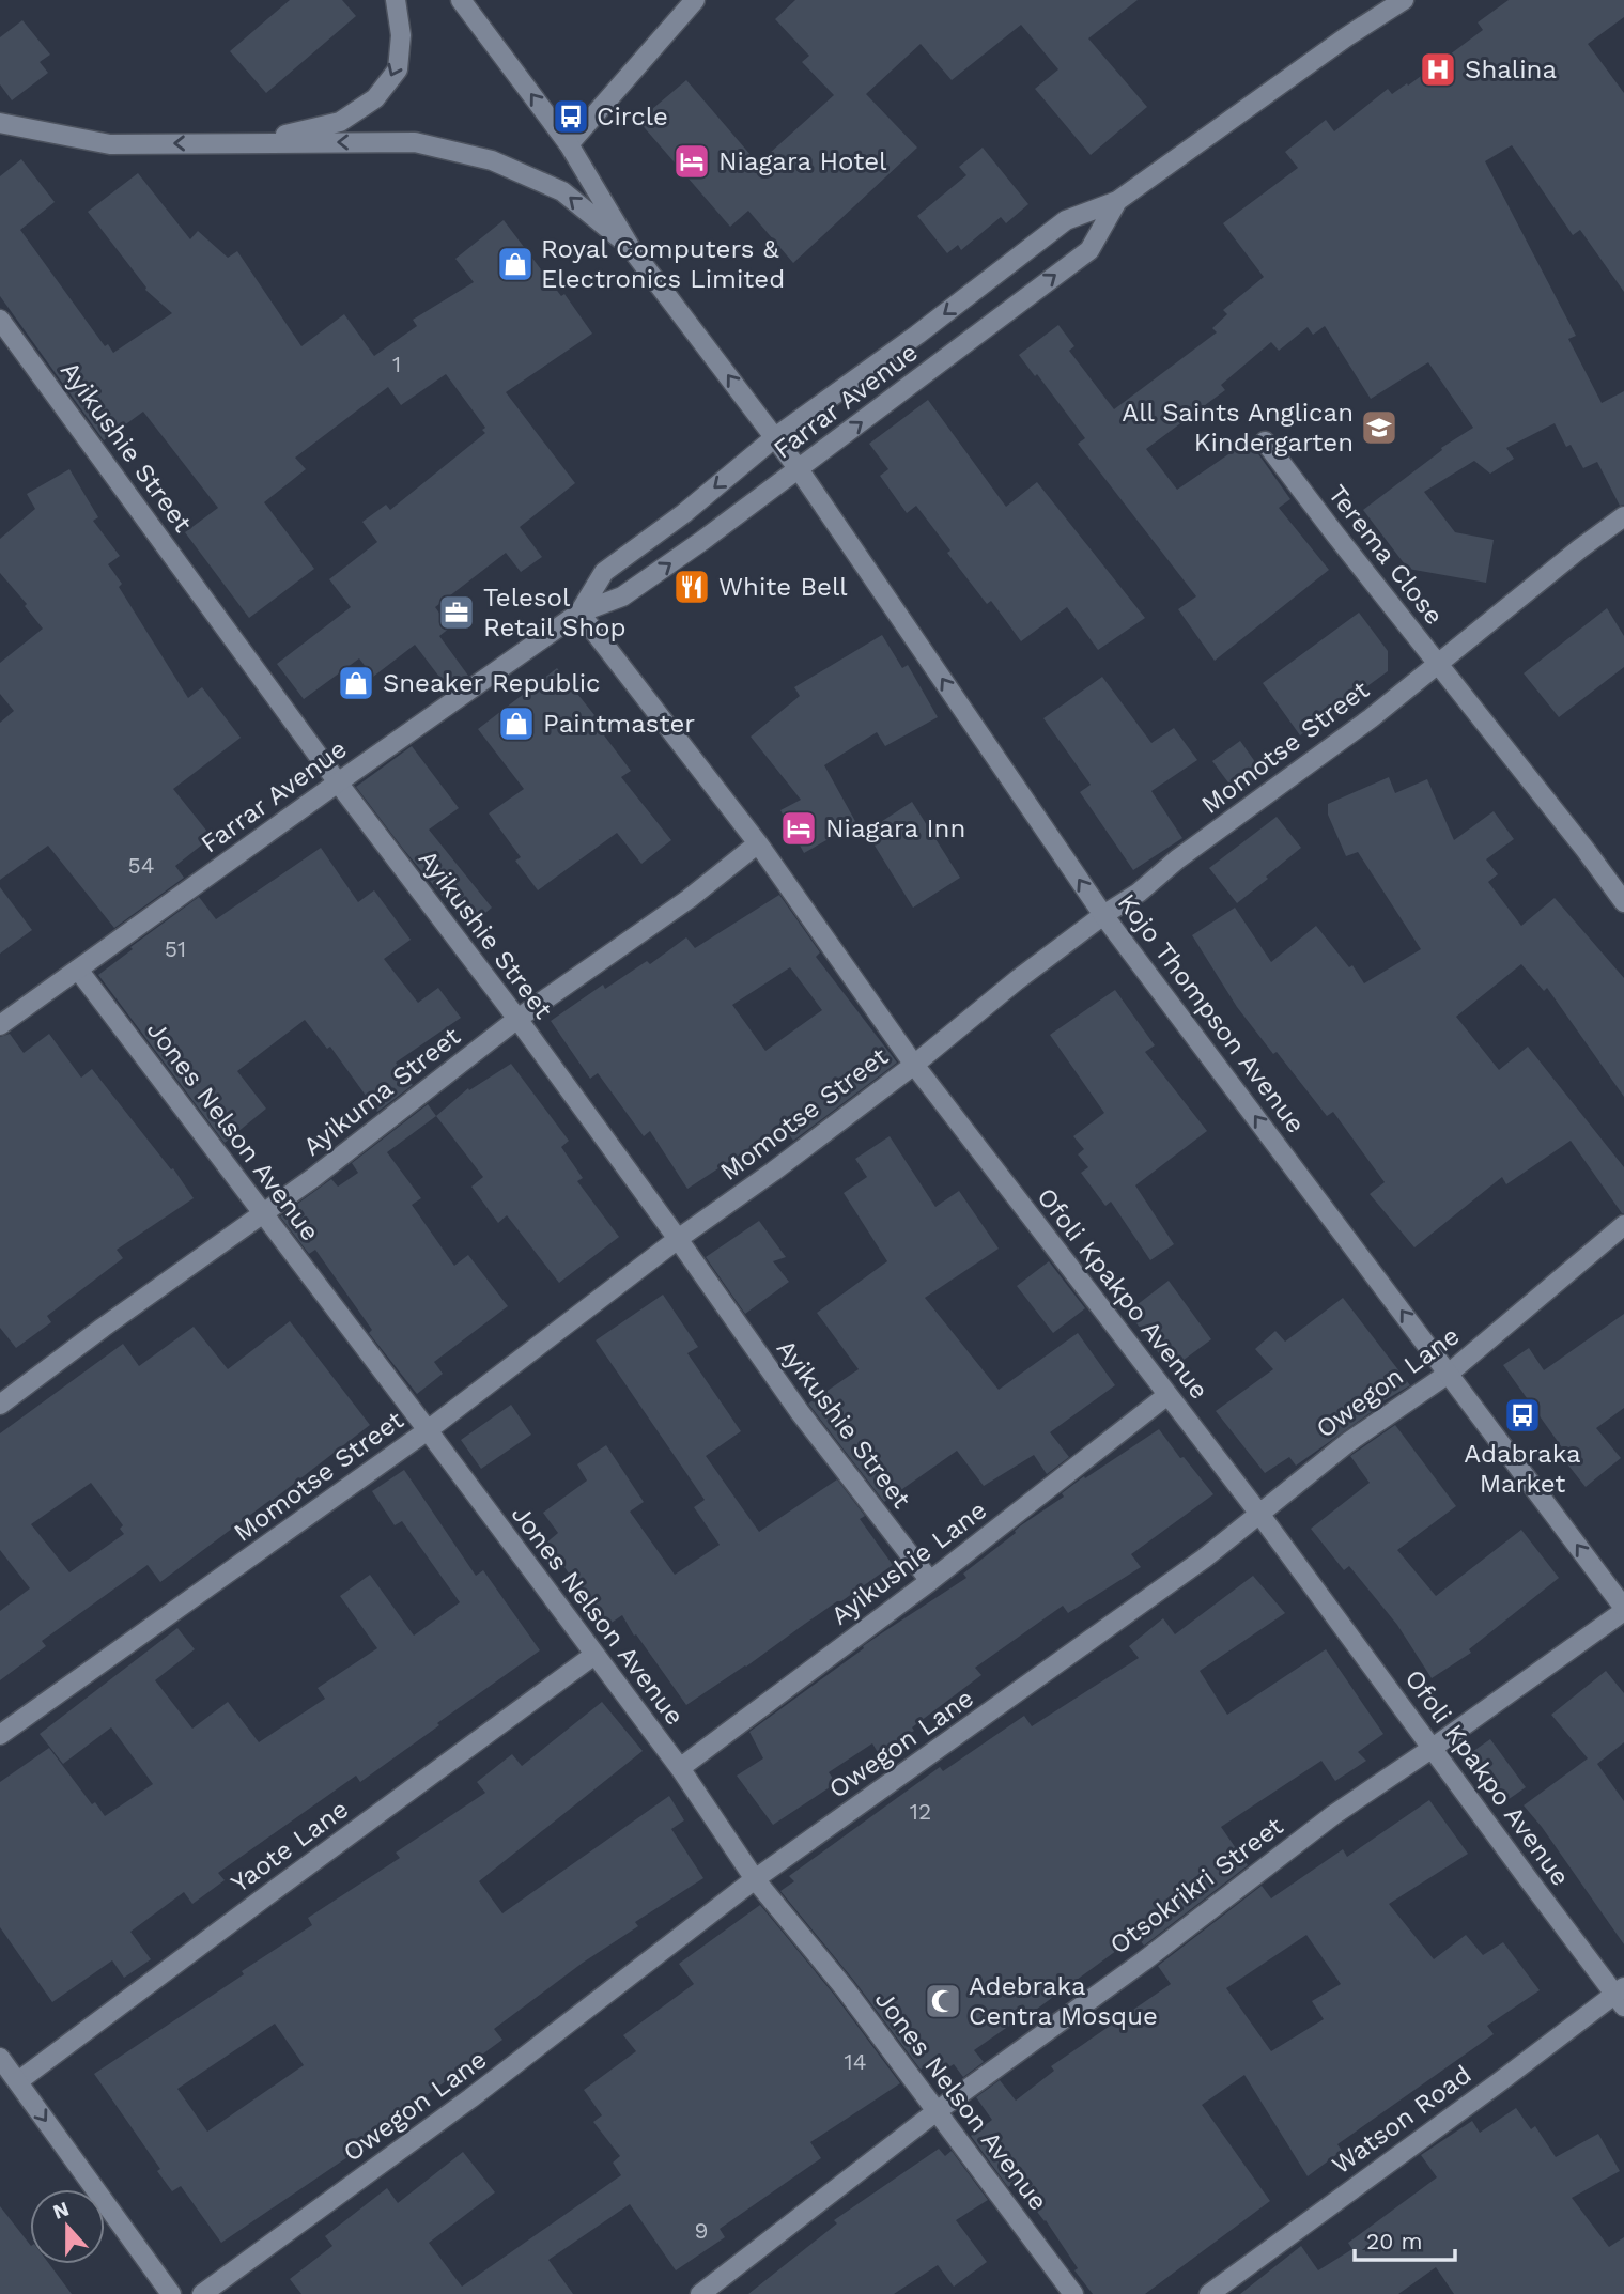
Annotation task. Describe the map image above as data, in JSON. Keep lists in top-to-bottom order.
{
  "streets": {
    "street": [
      "Farrar Avenue",
      "Ayikushie Street",
      "Terema Close",
      "Momotse Street",
      "Kojo Thompson Avenue",
      "Ayikuma Street",
      "Jones Nelson Avenue",
      "Ofoli Kpakpo Avenue",
      "Owegon Lane",
      "Ayikushie Lane",
      "Yaote Lane",
      "Otsokrikri Street",
      "Watson Road"
    ]
  },
  "crossings": [
    ["Farrar Avenue", "Ayikushie Street"],
    ["Farrar Avenue", "Kojo Thompson Avenue"],
    ["Farrar Avenue", "Jones Nelson Avenue"],
    ["Farrar Avenue", "Ofoli Kpakpo Avenue"],
    ["Ayikushie Street", "Momotse Street"],
    ["Ayikushie Street", "Ayikuma Street"],
    ["Ayikushie Street", "Ayikushie Lane"],
    ["Terema Close", "Momotse Street"],
    ["Momotse Street", "Kojo Thompson Avenue"],
    ["Momotse Street", "Jones Nelson Avenue"],
    ["Momotse Street", "Ofoli Kpakpo Avenue"],
    ["Kojo Thompson Avenue", "Owegon Lane"],
    ["Kojo Thompson Avenue", "Otsokrikri Street"],
    ["Ayikuma Street", "Jones Nelson Avenue"],
    ["Ayikuma Street", "Ofoli Kpakpo Avenue"],
    ["Jones Nelson Avenue", "Owegon Lane"],
    ["Jones Nelson Avenue", "Ayikushie Lane"],
    ["Jones Nelson Avenue", "Yaote Lane"],
    ["Jones Nelson Avenue", "Otsokrikri Street"],
    ["Ofoli Kpakpo Avenue", "Owegon Lane"],
    ["Ofoli Kpakpo Avenue", "Ayikushie Lane"],
    ["Ofoli Kpakpo Avenue", "Otsokrikri Street"],
    ["Ofoli Kpakpo Avenue", "Watson Road"]
  ],
  "one_way": ["Kojo Thompson Avenue"],
  "places": {
    "hospital": ["Shalina"],
    "bus stop": ["Circle", "Adabraka Market"],
    "hotel": ["Niagara Hotel", "Niagara Inn"],
    "shop": ["Royal Computers & Electronics Limited", "Sneaker Republic", "Paintmaster"],
    "school or university": ["All Saints Anglican Kindergarten"],
    "restaurant": ["White Bell"],
    "office": ["Telesol Retail Shop"],
    "mosque": ["Adebraka Centra Mosque"]
  },
  "house_numbers": [
    "1",
    "54",
    "51",
    "12",
    "14",
    "9"
  ],
  "scale_bar": "20 m",
  "north": "top"
}
